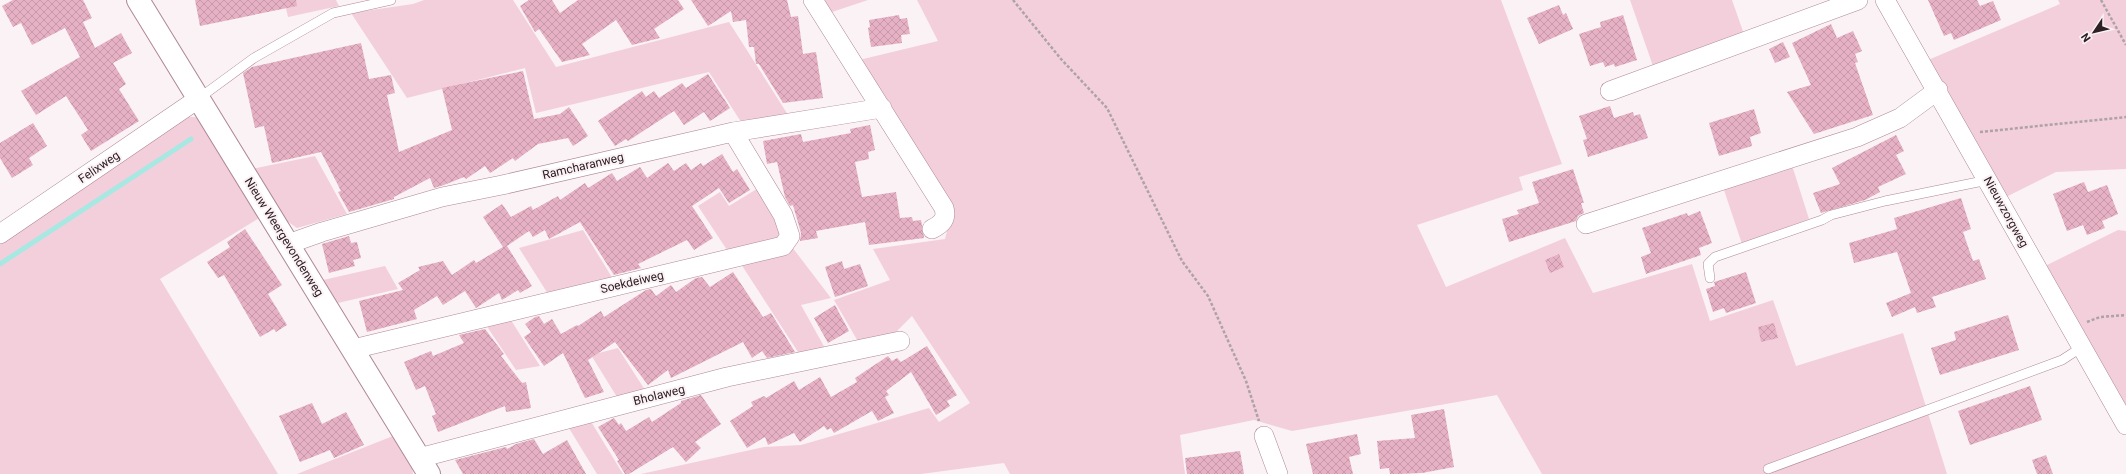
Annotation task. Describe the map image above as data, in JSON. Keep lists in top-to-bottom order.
{
  "streets": {
    "street": [
      "Ramcharanweg",
      "Felixweg",
      "Nieuwzorgweg",
      "Nieuw Weergevondenweg",
      "Soekdeiweg",
      "Bholaweg"
    ]
  },
  "crossings": [
    ["Ramcharanweg", "Nieuw Weergevondenweg"],
    ["Ramcharanweg", "Soekdeiweg"],
    ["Felixweg", "Nieuw Weergevondenweg"],
    ["Nieuw Weergevondenweg", "Soekdeiweg"],
    ["Nieuw Weergevondenweg", "Bholaweg"]
  ],
  "north": "bottom left"
}
